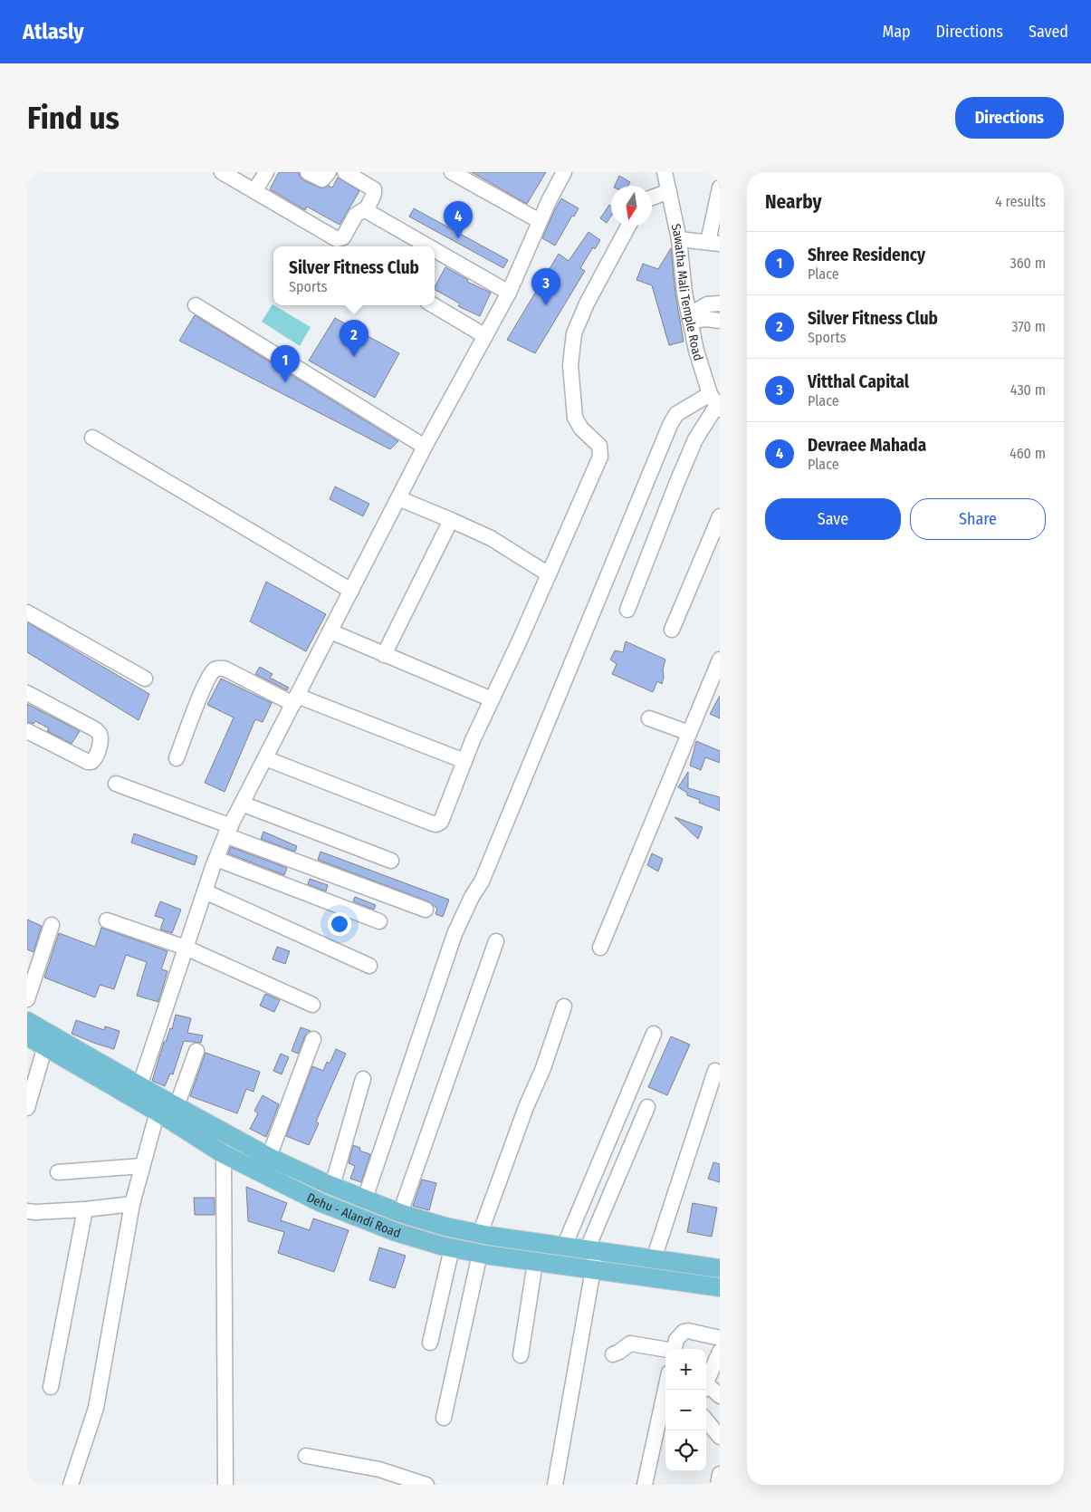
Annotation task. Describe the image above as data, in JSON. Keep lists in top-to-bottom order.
{
  "streets": {
    "main road": ["Dehu - Alandi Road"],
    "street": ["Sawatha Mali Temple Road"]
  },
  "north": "bottom",
  "page": {
    "header": "Atlasly",
    "nav": ["Map", "Directions", "Saved"],
    "buttons": [
      "Directions",
      ["Save", "Share"]
    ],
    "title": "Find us",
    "heading": ["Nearby", "4 results"],
    "pins": [
      "4",
      "3",
      "2",
      "1"
    ],
    "list": [
      {
        "mark": "1",
        "name": "Shree Residency",
        "note": "Place",
        "value": "360 m"
      },
      {
        "mark": "2",
        "name": "Silver Fitness Club",
        "note": "Sports",
        "value": "370 m"
      },
      {
        "mark": "3",
        "name": "Vitthal Capital",
        "note": "Place",
        "value": "430 m"
      },
      {
        "mark": "4",
        "name": "Devraee Mahada",
        "note": "Place",
        "value": "460 m"
      }
    ],
    "popup": ["Silver Fitness Club", "Sports"],
    "map_buttons": ["+", "−"]
  }
}
